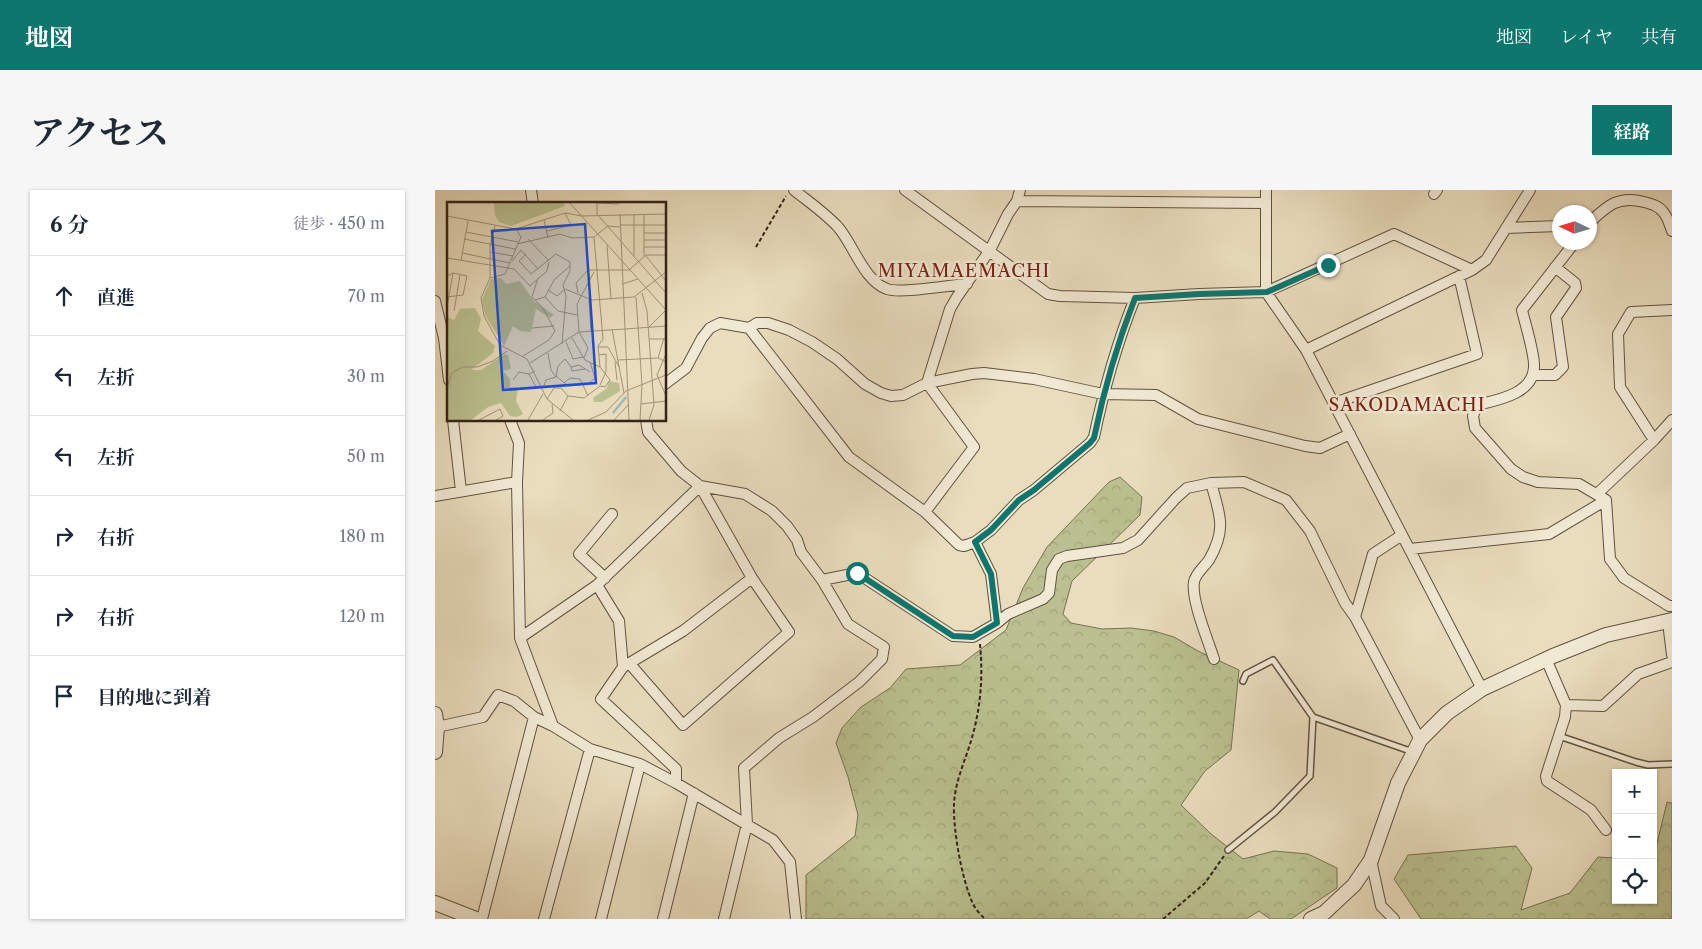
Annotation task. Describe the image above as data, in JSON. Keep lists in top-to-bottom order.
{
  "districts": ["MIYAMAEMACHI", "SAKODAMACHI"],
  "north": "left",
  "page": {
    "header": "地図",
    "nav": ["地図", "レイヤ", "共有"],
    "title": "アクセス",
    "buttons": "経路",
    "heading": ["6 分", "徒歩 · 450 m"],
    "list": [
      ["直進", "70 m"],
      ["左折", "30 m"],
      ["左折", "50 m"],
      ["右折", "180 m"],
      ["右折", "120 m"],
      "目的地に到着"
    ],
    "map_buttons": ["+", "−"]
  }
}
